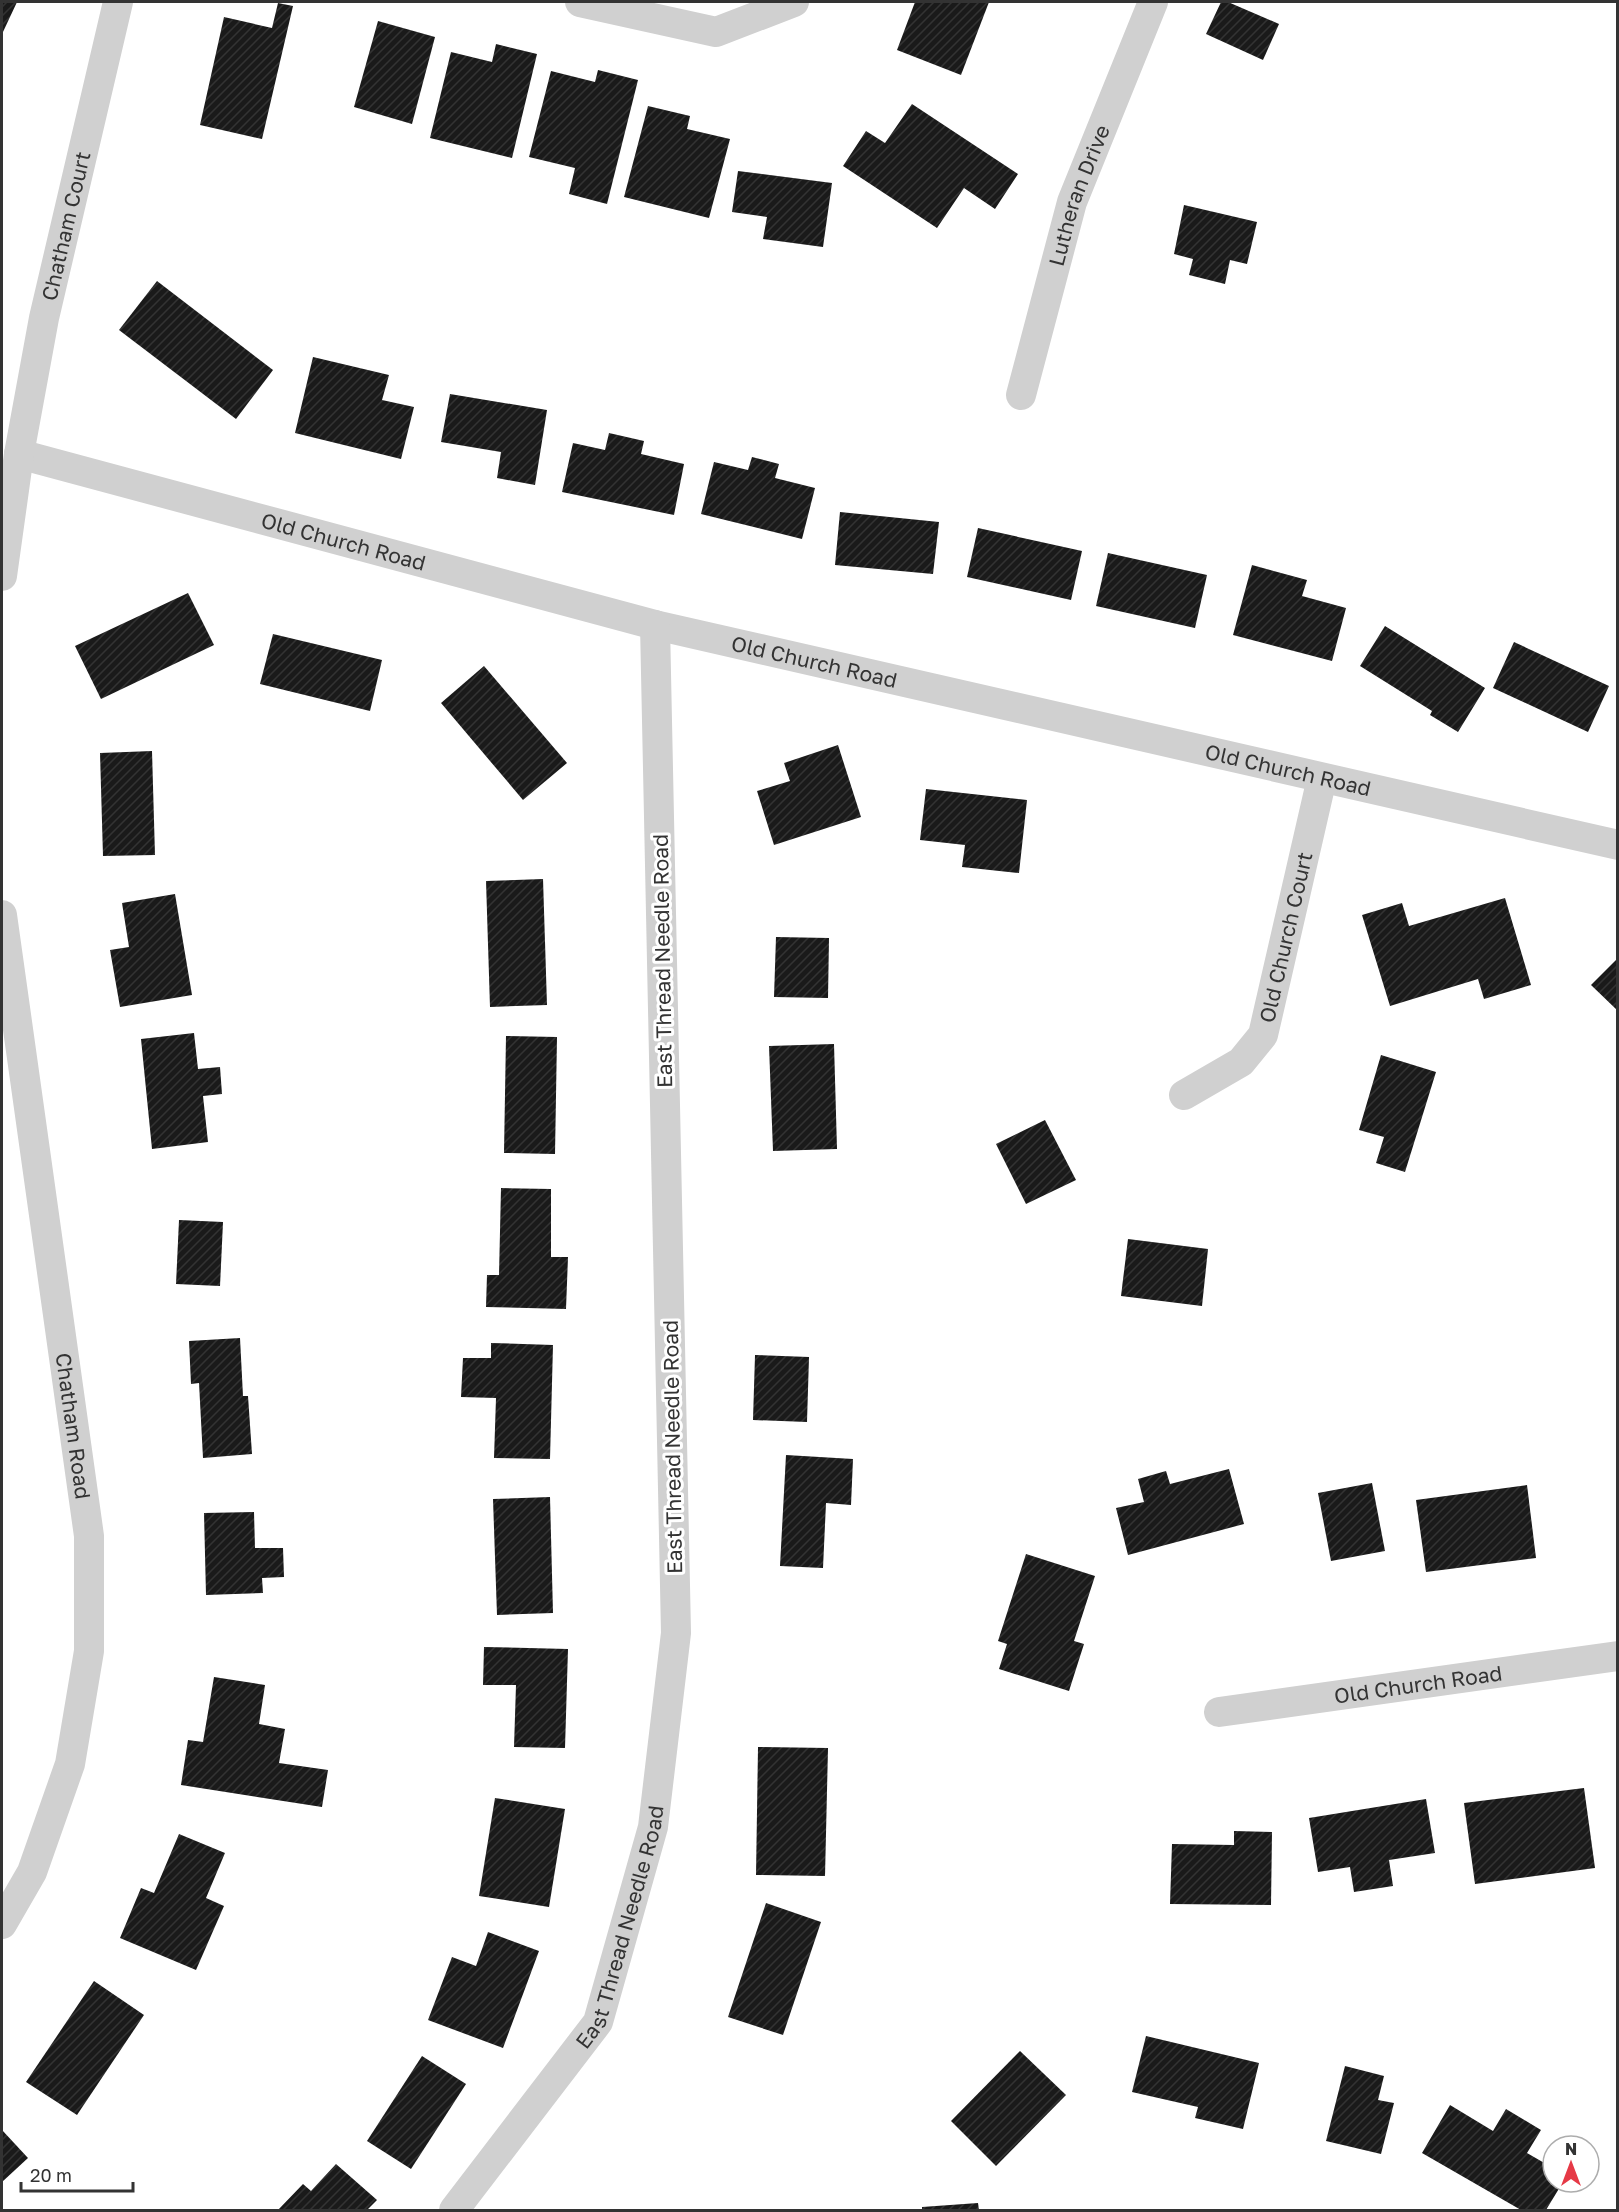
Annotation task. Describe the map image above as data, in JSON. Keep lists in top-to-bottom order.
{
  "streets": {
    "street": [
      "Lutheran Drive",
      "Chatham Court",
      "Old Church Road",
      "Old Church Court",
      "East Thread Needle Road",
      "Chatham Road"
    ]
  },
  "crossings": [
    ["Chatham Court", "Old Church Road"],
    ["Old Church Road", "Old Church Court"],
    ["Old Church Road", "East Thread Needle Road"]
  ],
  "scale_bar": "20 m",
  "north": "top"
}
